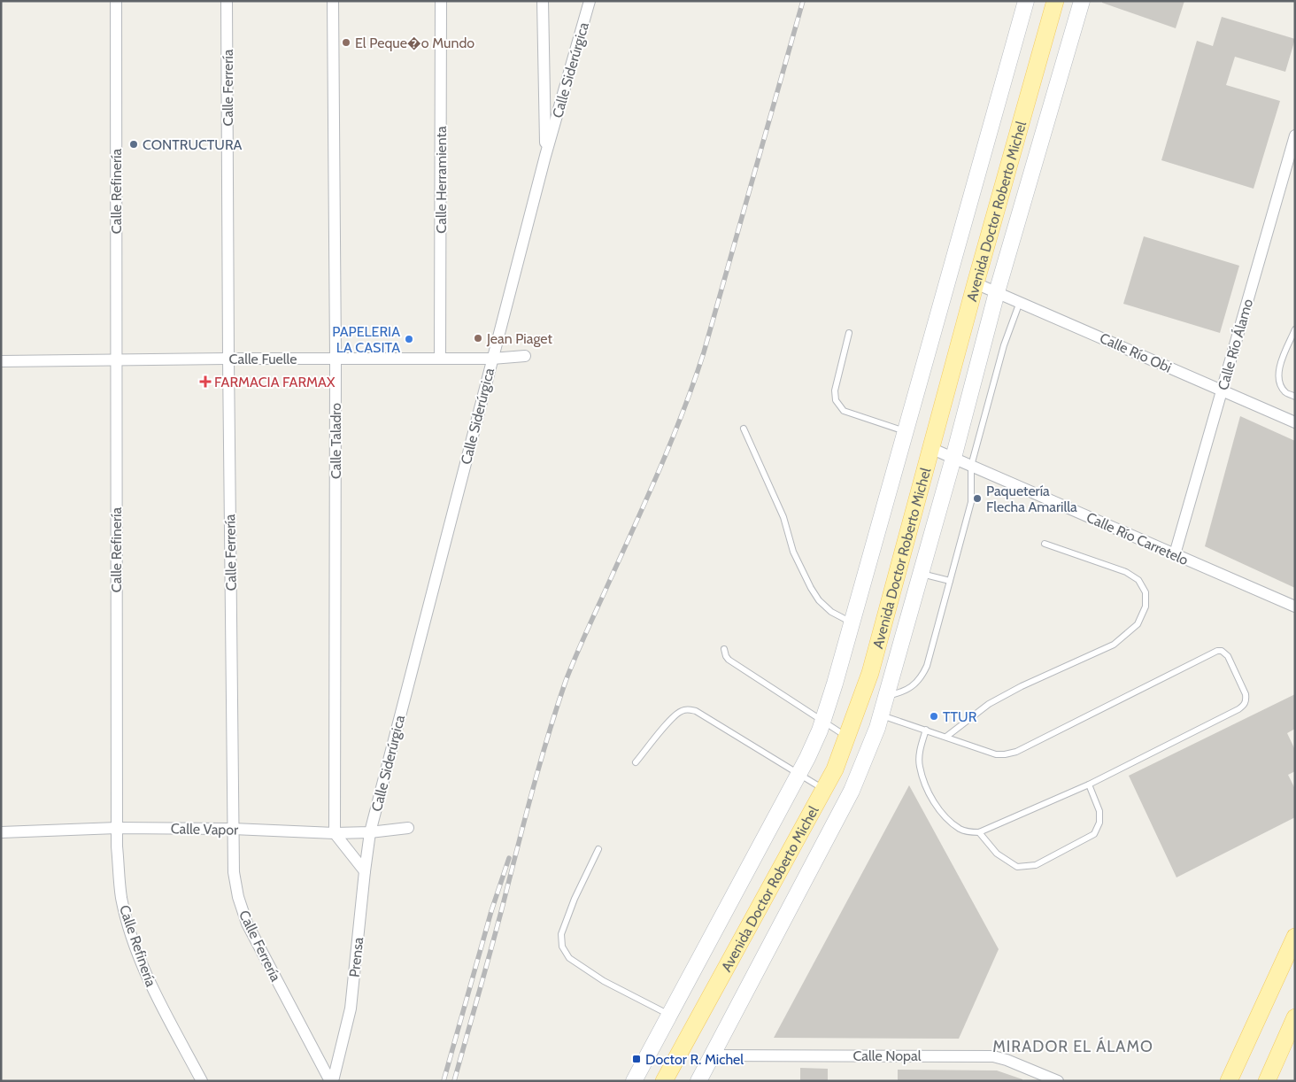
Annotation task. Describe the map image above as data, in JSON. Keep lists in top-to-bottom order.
{
  "streets": {
    "main road": ["Avenida Doctor Roberto Michel"],
    "street": [
      "Calle Siderúrgica",
      "Calle Ferrería",
      "Calle Herramienta",
      "Calle Refinería",
      "Calle Río Álamo",
      "Calle Río Obi",
      "Calle Fuelle",
      "Calle Taladro",
      "Calle Río Carretelo",
      "Calle Vapor",
      "Prensa",
      "Calle Nopal"
    ]
  },
  "crossings": [
    ["Calle Siderúrgica", "Calle Fuelle"],
    ["Calle Siderúrgica", "Calle Vapor"],
    ["Calle Siderúrgica", "Prensa"],
    ["Calle Ferrería", "Calle Fuelle"],
    ["Calle Ferrería", "Calle Vapor"],
    ["Calle Ferrería", "Prensa"],
    ["Calle Herramienta", "Calle Fuelle"],
    ["Calle Refinería", "Calle Fuelle"],
    ["Calle Refinería", "Calle Vapor"],
    ["Avenida Doctor Roberto Michel", "Calle Río Obi"],
    ["Avenida Doctor Roberto Michel", "Calle Río Carretelo"],
    ["Avenida Doctor Roberto Michel", "Calle Nopal"],
    ["Calle Río Álamo", "Calle Río Obi"],
    ["Calle Río Álamo", "Calle Río Carretelo"],
    ["Calle Fuelle", "Calle Taladro"],
    ["Calle Taladro", "Calle Vapor"],
    ["Calle Vapor", "Prensa"]
  ],
  "districts": ["MIRADOR EL ÁLAMO"],
  "places": {
    "other": [
      "El Peque�o Mundo",
      "CONTRUCTURA",
      "Jean Piaget",
      "PAPELERIA LA CASITA",
      "Paquetería Flecha Amarilla",
      "TTUR"
    ],
    "health": ["FARMACIA FARMAX"],
    "transit": ["Doctor R. Michel"]
  }
}
